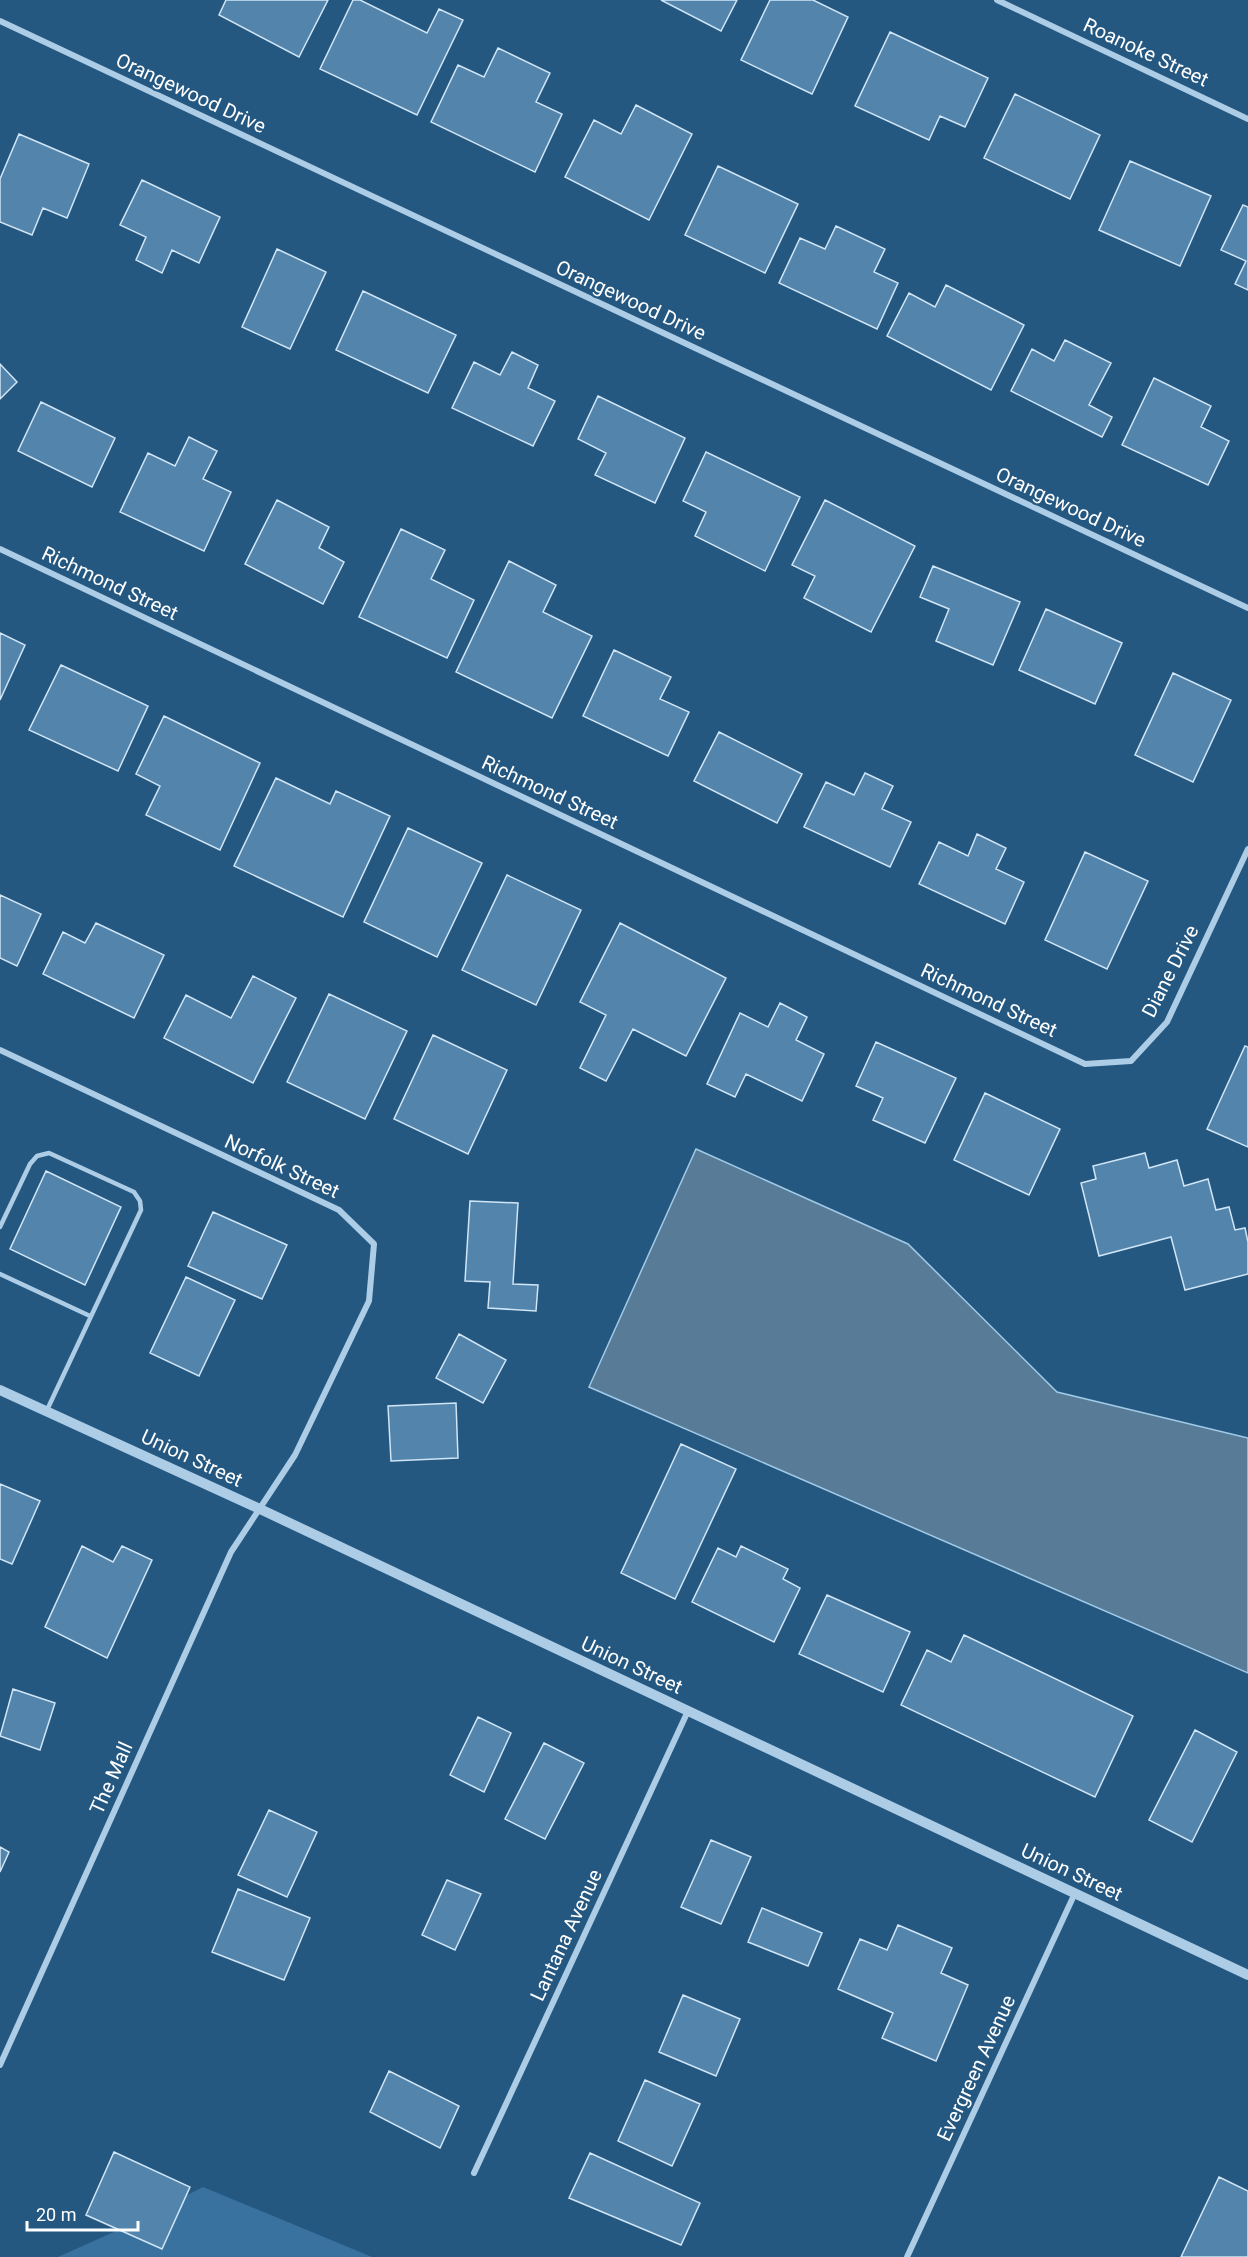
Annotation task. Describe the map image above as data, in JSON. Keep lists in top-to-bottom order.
{
  "streets": {
    "street": [
      "Roanoke Street",
      "Orangewood Drive",
      "Richmond Street",
      "Diane Drive",
      "Norfolk Street",
      "Union Street",
      "The Mall",
      "Lantana Avenue",
      "Evergreen Avenue"
    ]
  },
  "crossings": [
    ["Richmond Street", "Diane Drive"],
    ["Norfolk Street", "Union Street"],
    ["Norfolk Street", "The Mall"],
    ["Union Street", "The Mall"],
    ["Union Street", "Lantana Avenue"],
    ["Union Street", "Evergreen Avenue"]
  ],
  "scale_bar": "20 m"
}
